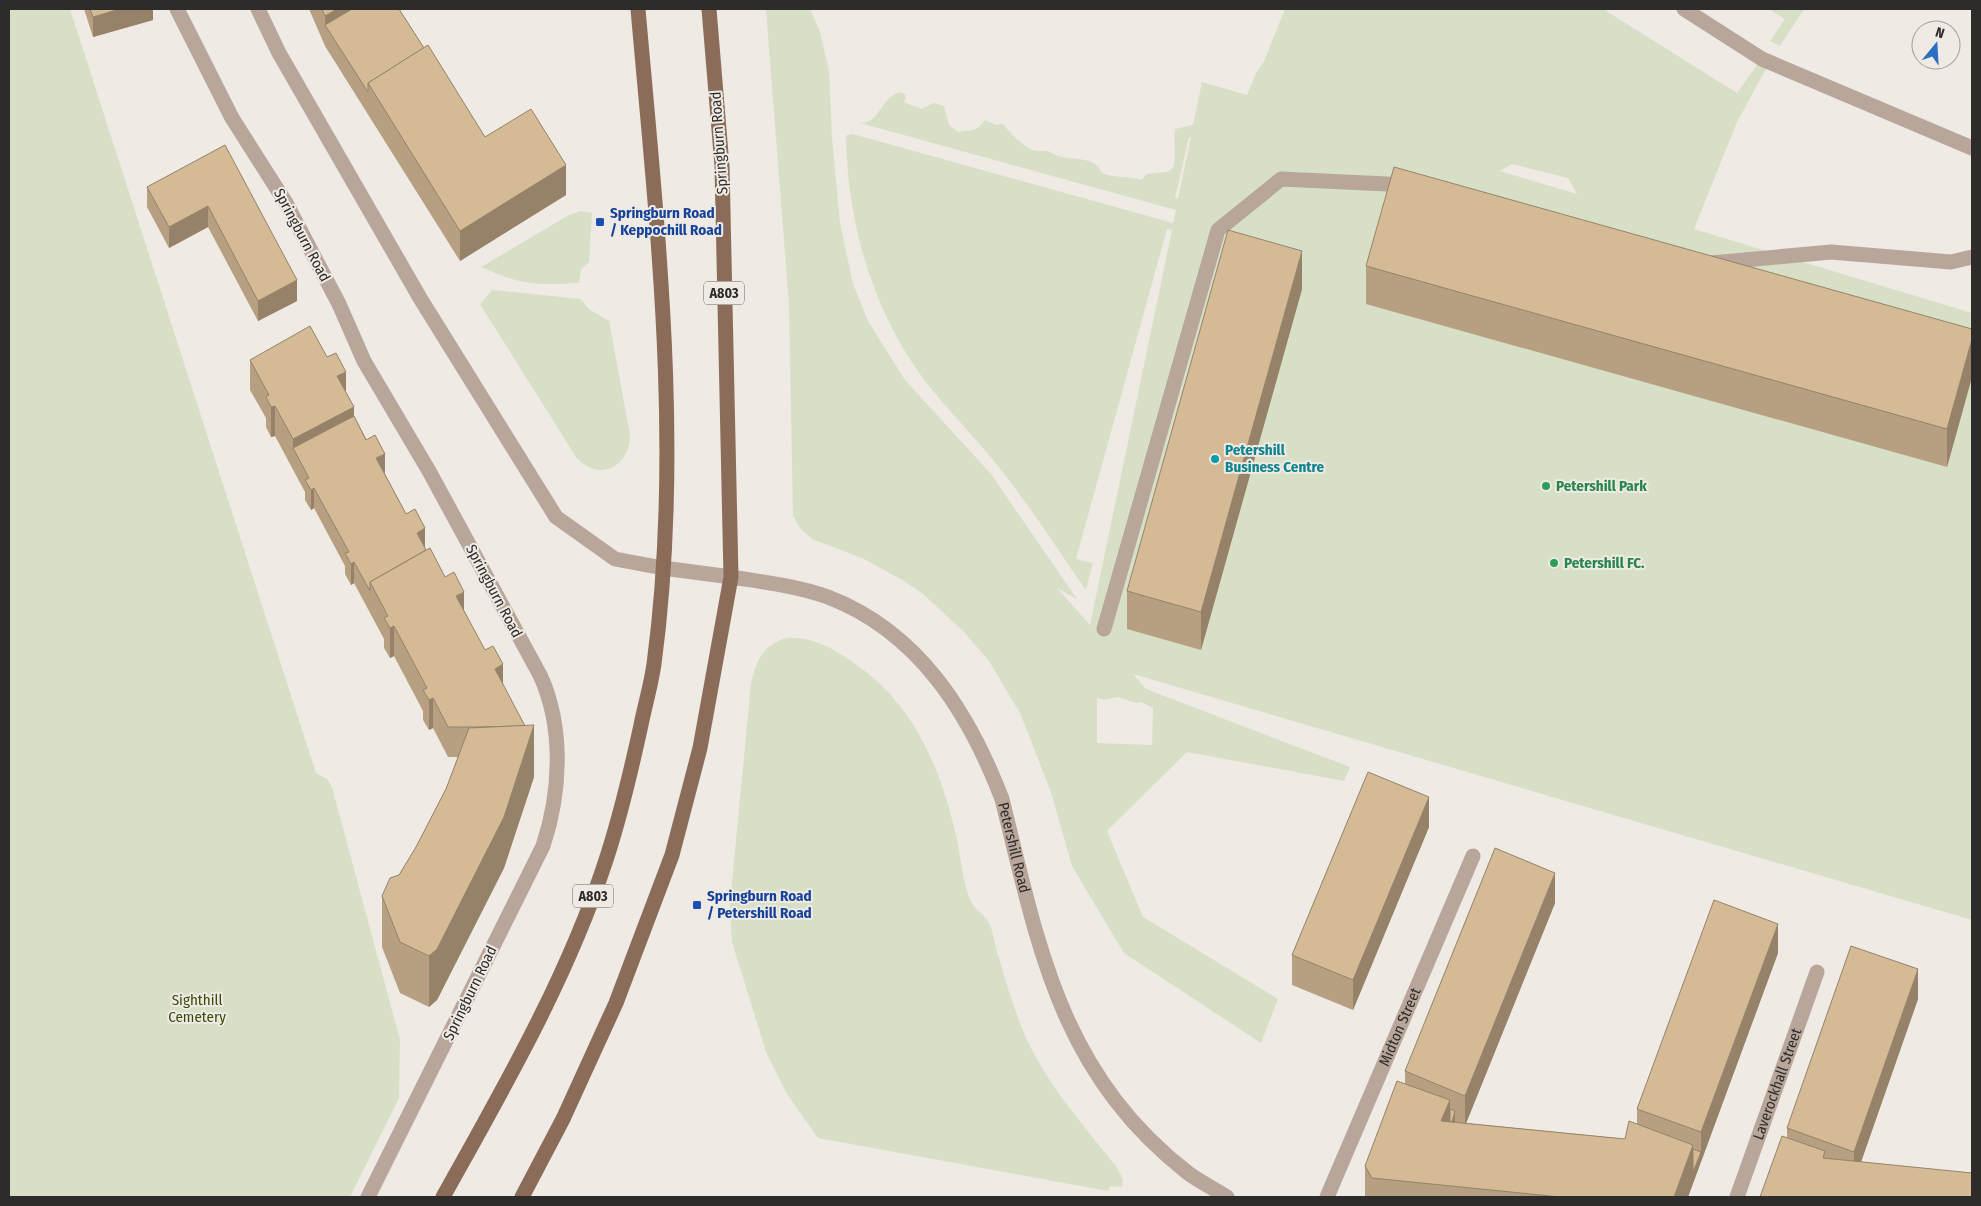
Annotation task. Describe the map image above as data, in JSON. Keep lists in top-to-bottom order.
{
  "streets": {
    "main road": ["Springburn Road", "A803"],
    "street": ["Petershill Road", "Midton Street", "Laverockhall Street"]
  },
  "crossings": [
    ["Springburn Road", "Petershill Road"]
  ],
  "parks": ["Sighthill Cemetery"],
  "places": {
    "transit": ["Springburn Road / Keppochill Road", "Springburn Road / Petershill Road"],
    "other": ["Petershill Business Centre", "Petershill Park", "Petershill FC."]
  },
  "north": "top"
}
